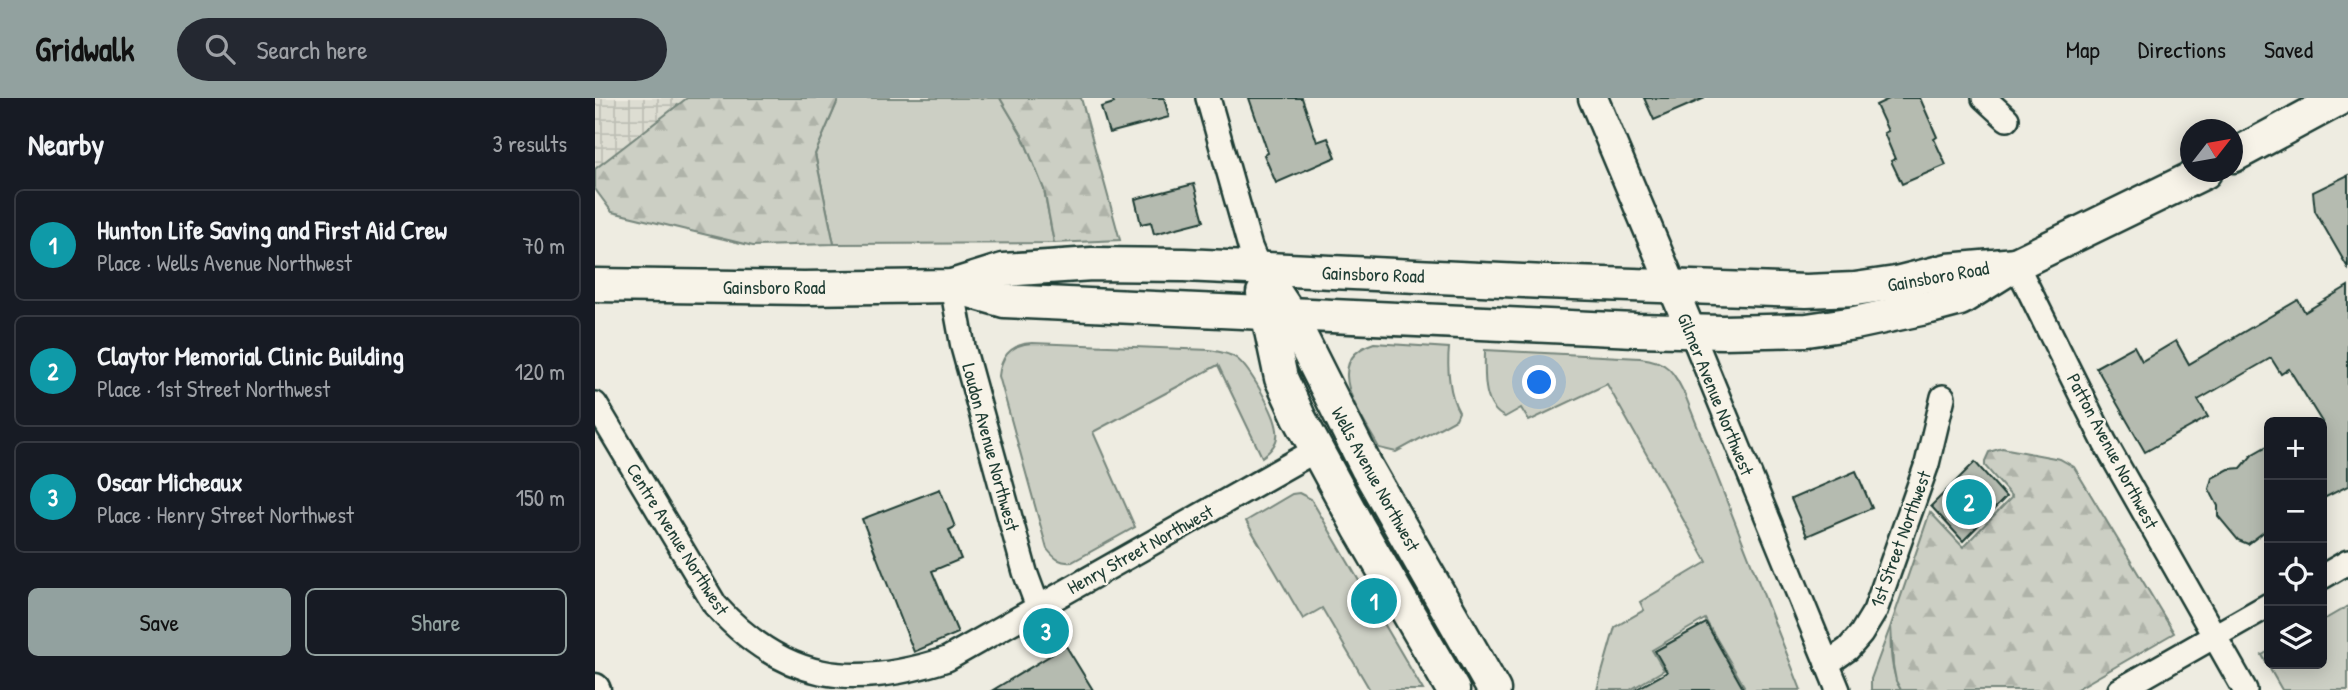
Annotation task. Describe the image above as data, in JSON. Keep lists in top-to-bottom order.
{
  "streets": {
    "main road": ["Gainsboro Road", "Wells Avenue Northwest"],
    "street": [
      "Gilmer Avenue Northwest",
      "Loudon Avenue Northwest",
      "Patton Avenue Northwest",
      "Centre Avenue Northwest",
      "1st Street Northwest",
      "Henry Street Northwest"
    ]
  },
  "crossings": [
    ["Gainsboro Road", "Gilmer Avenue Northwest"],
    ["Gainsboro Road", "Loudon Avenue Northwest"],
    ["Gainsboro Road", "Patton Avenue Northwest"],
    ["Gainsboro Road", "Wells Avenue Northwest"],
    ["Gilmer Avenue Northwest", "1st Street Northwest"],
    ["Loudon Avenue Northwest", "Henry Street Northwest"],
    ["Wells Avenue Northwest", "Henry Street Northwest"],
    ["Centre Avenue Northwest", "Henry Street Northwest"]
  ],
  "north": "top right",
  "page": {
    "header": "Gridwalk",
    "search": "Search here",
    "nav": ["Map", "Directions", "Saved"],
    "heading": ["Nearby", "3 results"],
    "list": [
      {
        "mark": "1",
        "name": "Hunton Life Saving and First Aid Crew",
        "note": "Place · Wells Avenue Northwest",
        "value": "70 m"
      },
      {
        "mark": "2",
        "name": "Claytor Memorial Clinic Building",
        "note": "Place · 1st Street Northwest",
        "value": "120 m"
      },
      {
        "mark": "3",
        "name": "Oscar Micheaux",
        "note": "Place · Henry Street Northwest",
        "value": "150 m"
      }
    ],
    "map_buttons": ["+", "−"],
    "pins": ["2", "1", "3"],
    "buttons": ["Save", "Share"]
  }
}
